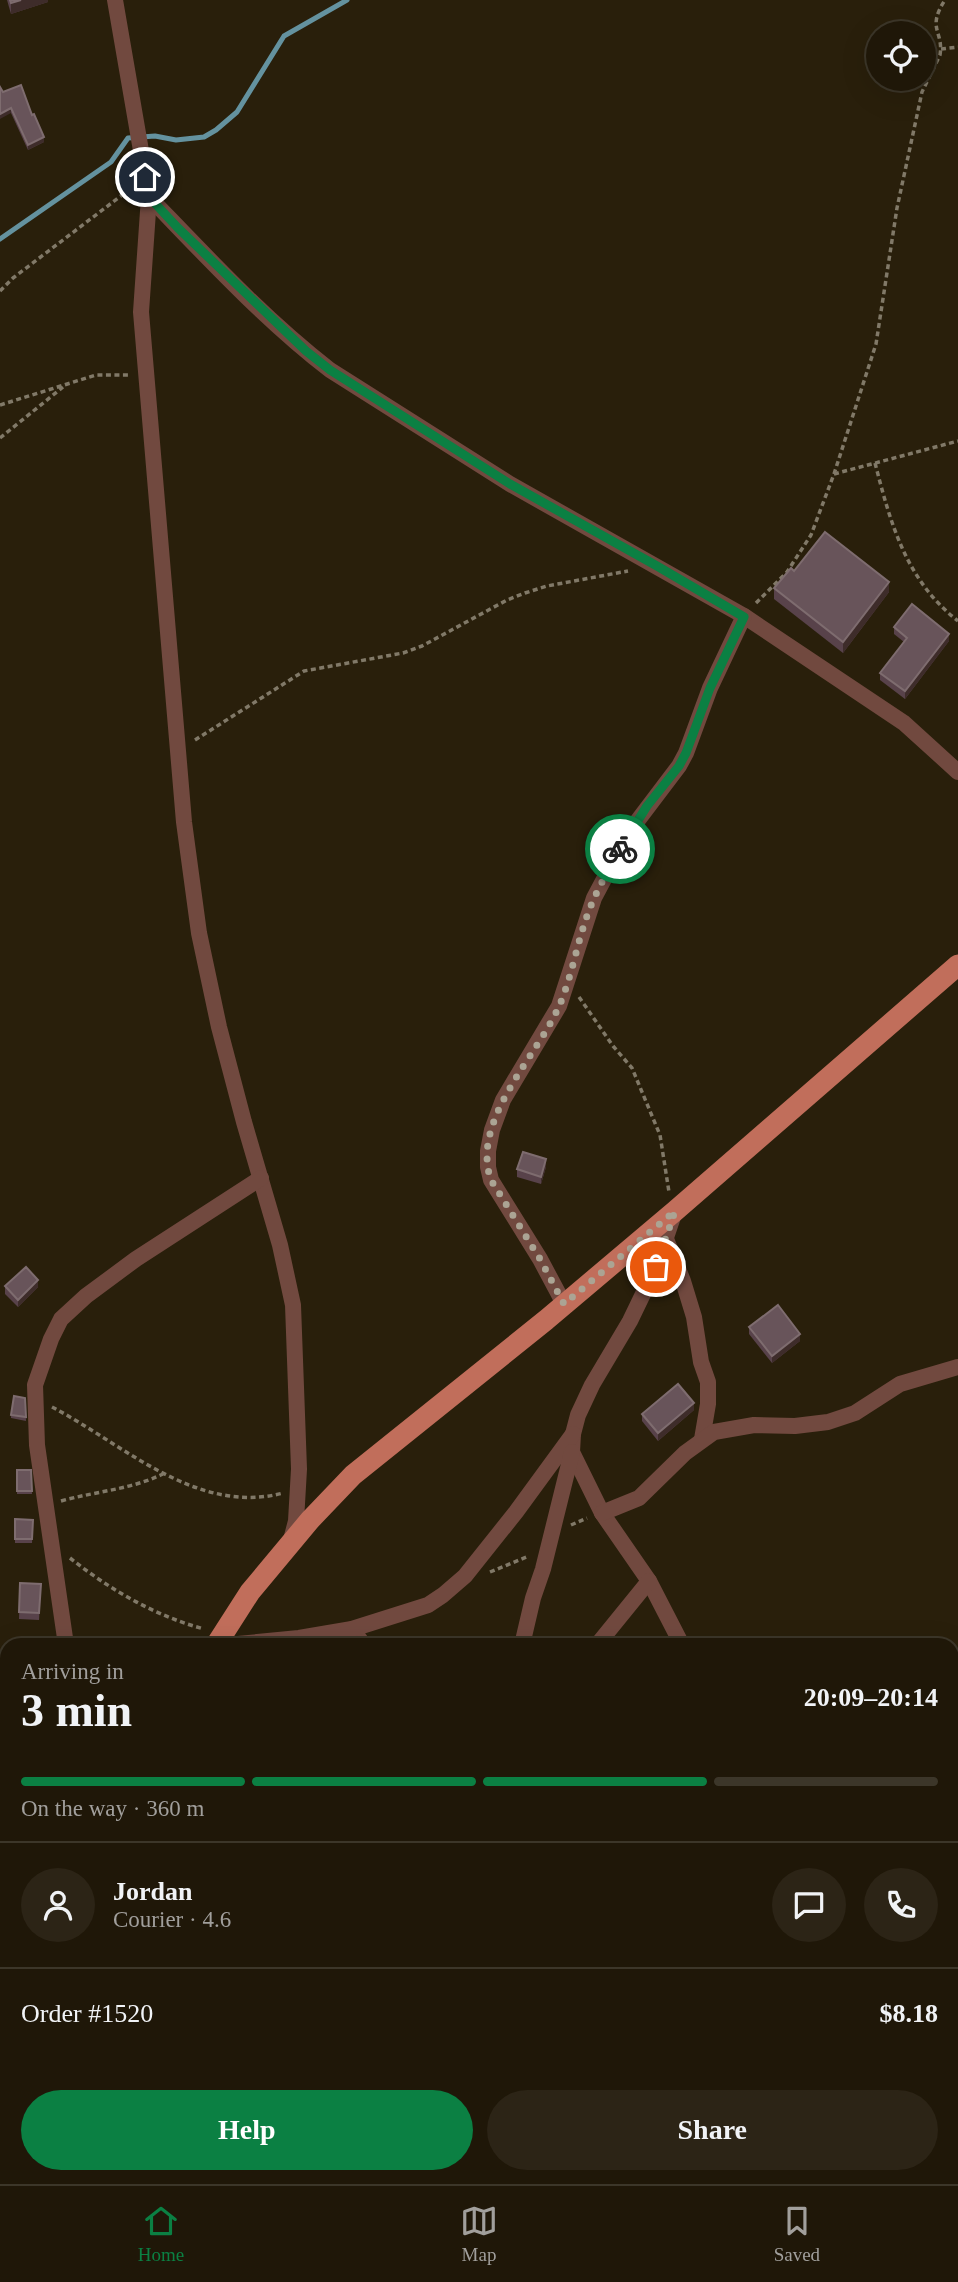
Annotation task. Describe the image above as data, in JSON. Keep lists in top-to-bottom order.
{
  "page": {
    "heading": ["3 min", "Arriving in", "20:09–20:14"],
    "panel": [
      "Jordan",
      "Courier · 4.6",
      "Order #1520",
      "$8.18"
    ],
    "bar": "On the way · 360 m",
    "buttons": ["Help", "Share"],
    "tabs": ["Home", "Map", "Saved"]
  }
}
